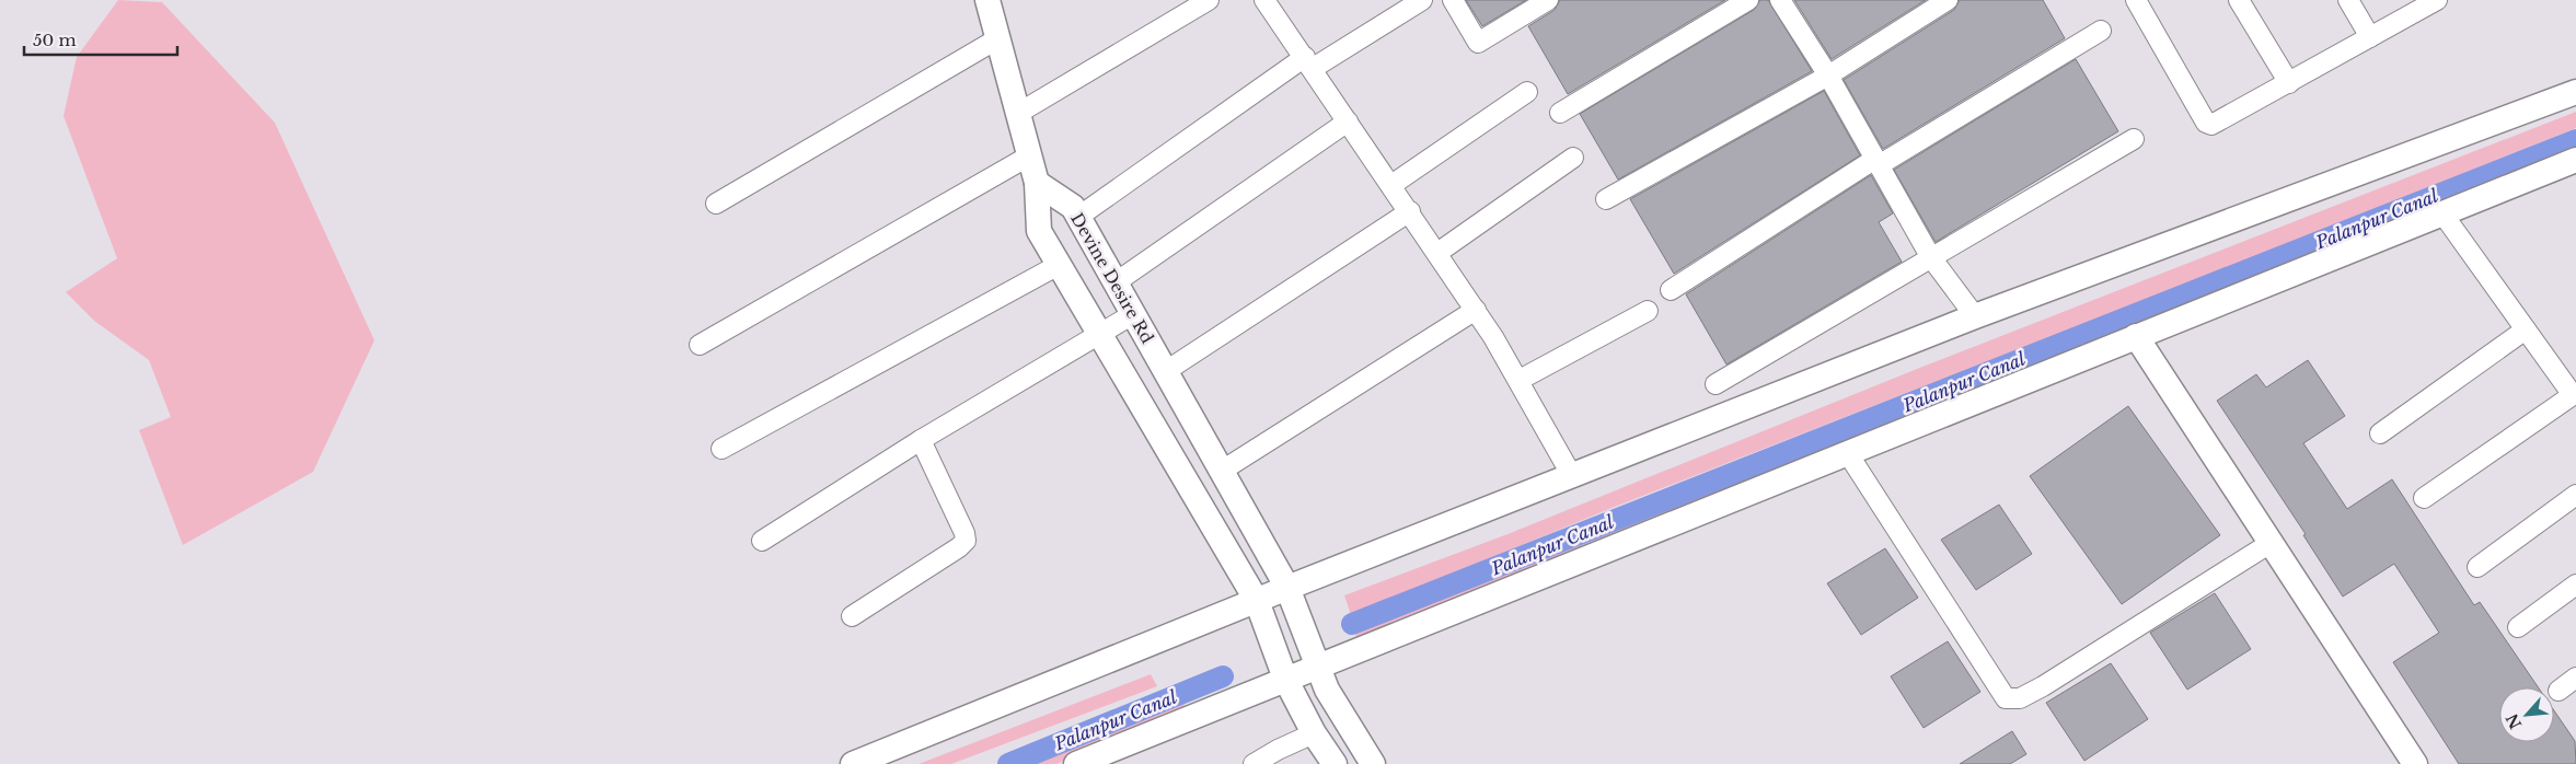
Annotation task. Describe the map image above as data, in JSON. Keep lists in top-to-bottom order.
{
  "streets": {
    "street": ["Devine Desire Rd"]
  },
  "water": ["Palanpur Canal"],
  "scale_bar": "50 m",
  "north": "bottom left"
}
